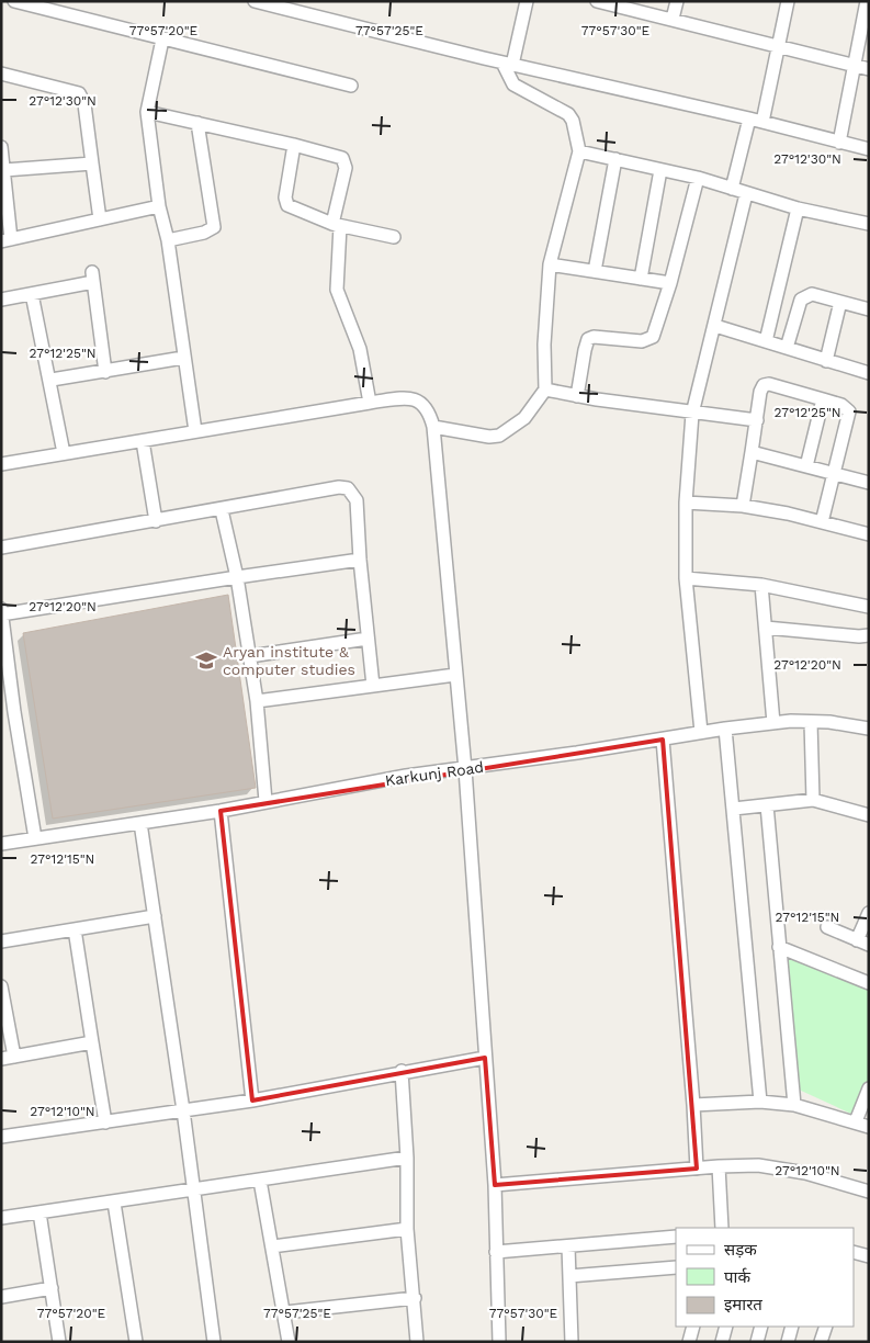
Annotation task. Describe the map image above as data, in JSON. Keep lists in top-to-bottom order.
{
  "streets": {
    "street": ["Karkunj Road"]
  },
  "places": {
    "school or university": ["Aryan institute & computer studies"]
  },
  "legend": ["सड़क", "पार्क", "इमारत"],
  "coordinates": [
    "77°57'20\"E",
    "77°57'25\"E",
    "77°57'30\"E",
    "27°12'30\"N",
    "27°12'25\"N",
    "27°12'20\"N",
    "27°12'15\"N",
    "27°12'10\"N"
  ]
}
